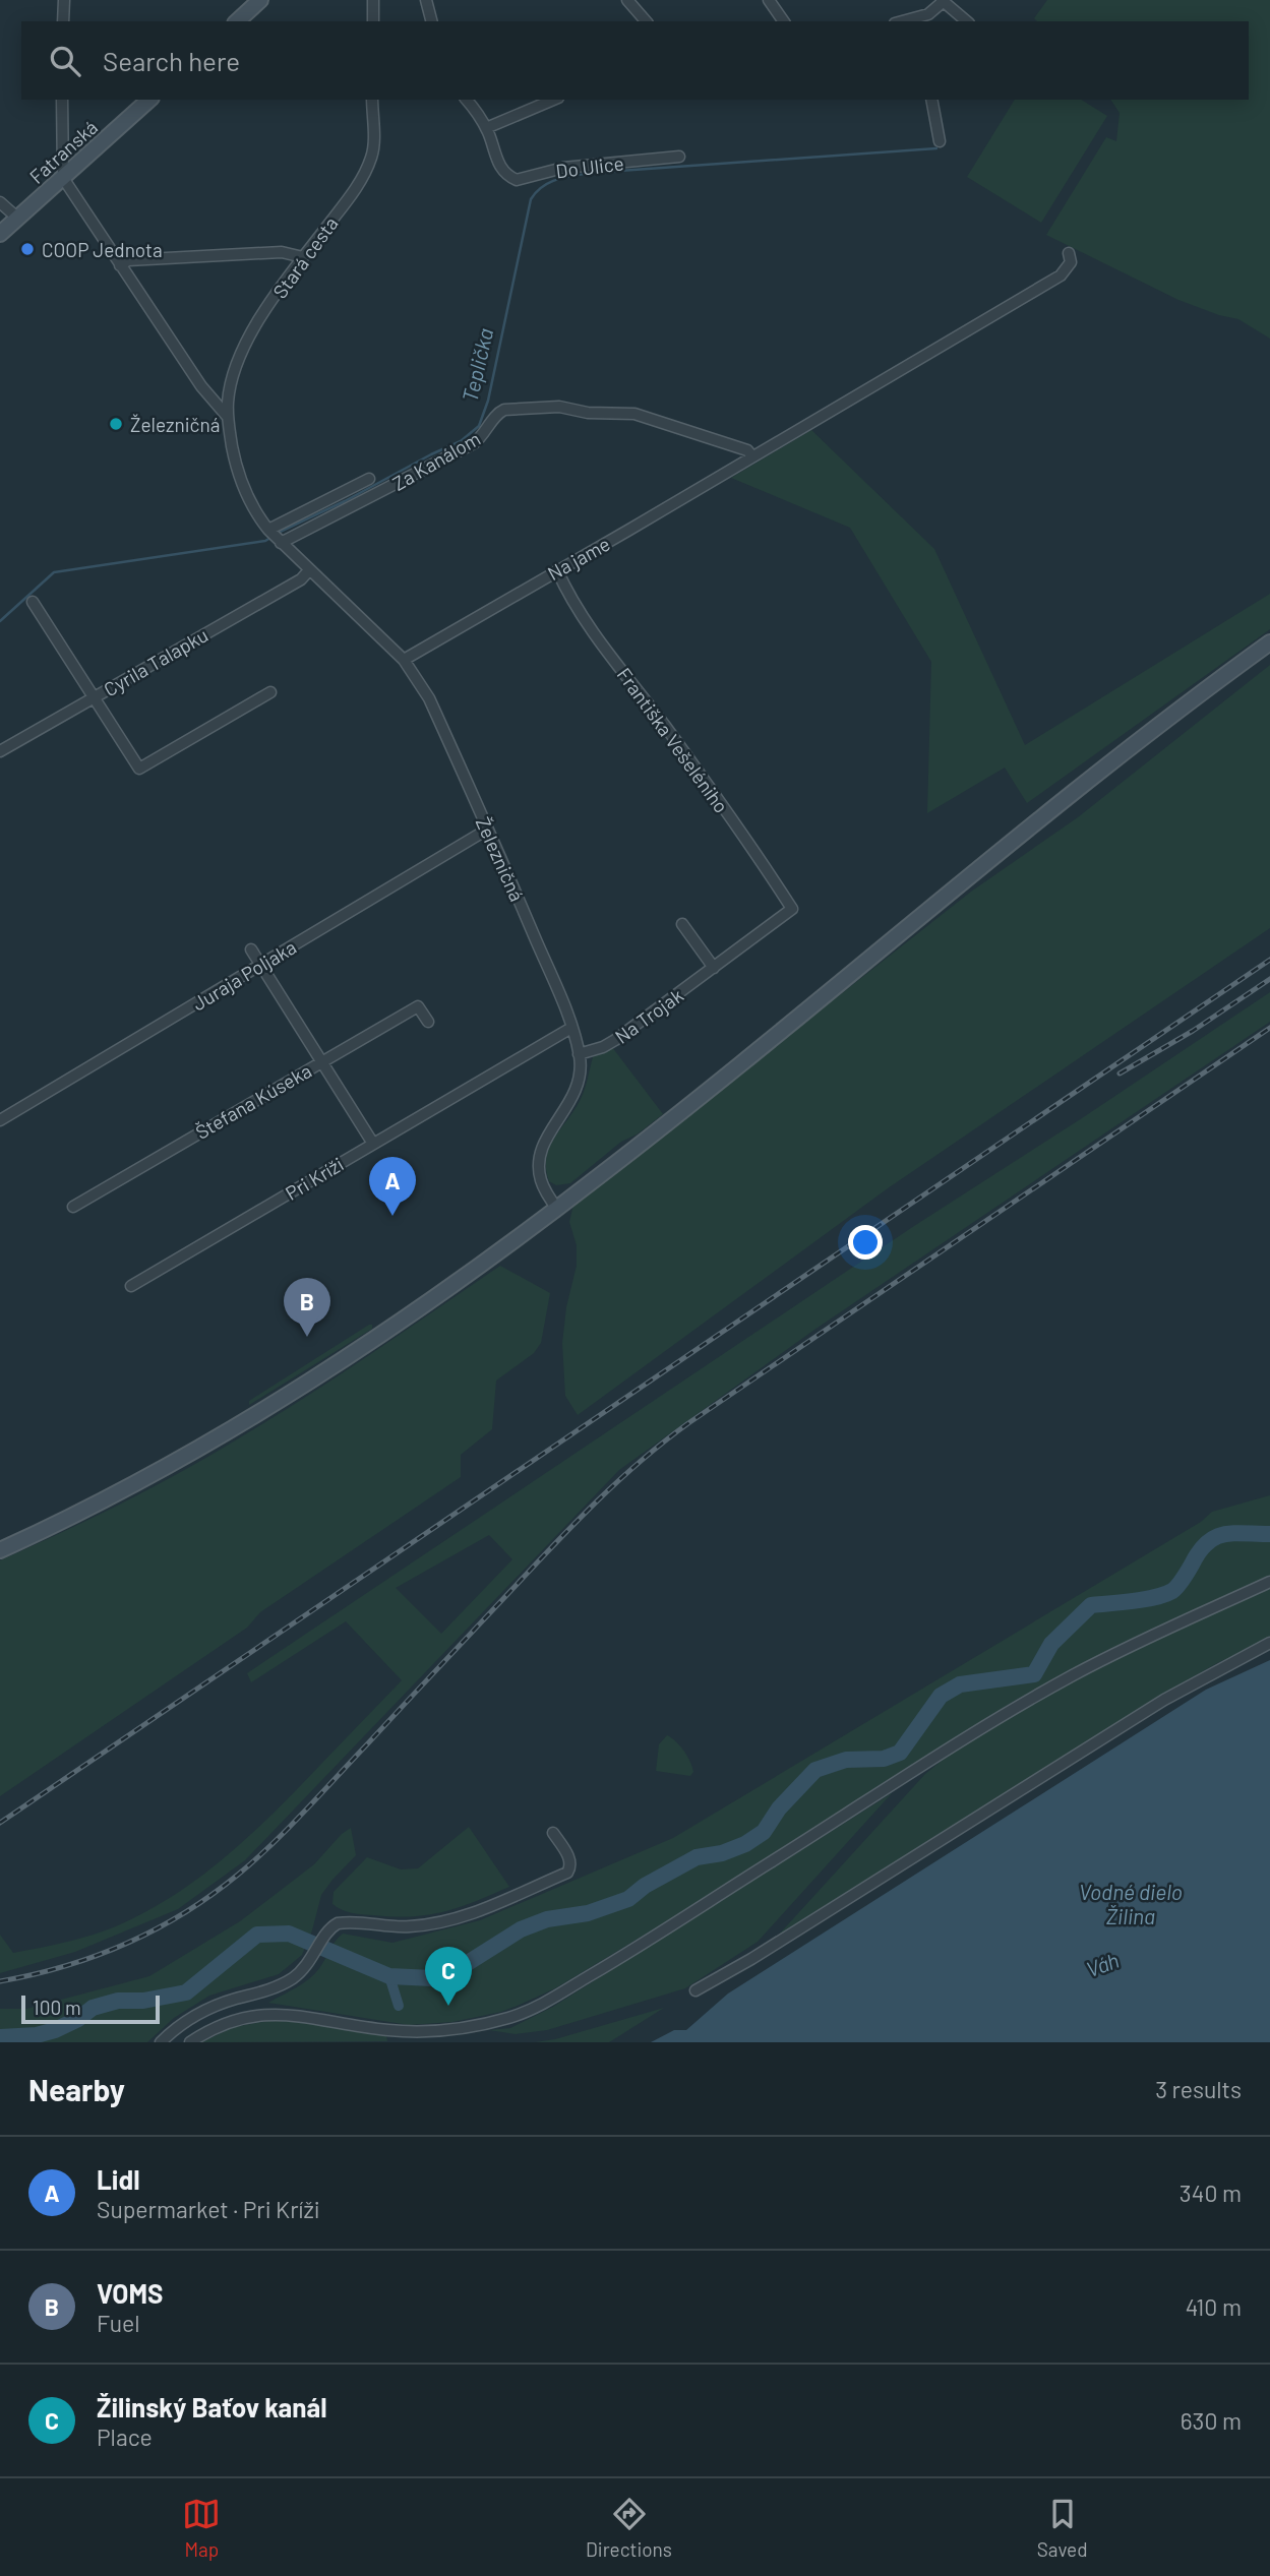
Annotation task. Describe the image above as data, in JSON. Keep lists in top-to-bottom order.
{
  "streets": {
    "main road": ["Fatranská"],
    "street": [
      "Do Ulice",
      "Stará cesta",
      "Za Kanálom",
      "Na jame",
      "Cyrila Talapku",
      "Františka Vešeléniho",
      "Železničná",
      "Juraja Poljaka",
      "Na Trojak",
      "Štefana Kúseka",
      "Pri Kríži"
    ]
  },
  "crossings": [
    ["Stará cesta", "Železničná"],
    ["Za Kanálom", "Na jame"],
    ["Za Kanálom", "Železničná"],
    ["Na jame", "Františka Vešeléniho"],
    ["Na jame", "Železničná"],
    ["Cyrila Talapku", "Železničná"],
    ["Františka Vešeléniho", "Na Trojak"],
    ["Železničná", "Juraja Poljaka"],
    ["Železničná", "Na Trojak"],
    ["Železničná", "Pri Kríži"]
  ],
  "water": ["Teplička", "Vodné dielo Žilina", "Váh"],
  "places": ["COOP Jednota", "Železničná"],
  "scale_bar": "100 m",
  "page": {
    "search": "Search here",
    "pins": ["A", "B", "C"],
    "scale": "100 m",
    "heading": ["Nearby", "3 results"],
    "list": [
      {
        "mark": "A",
        "name": "Lidl",
        "note": "Supermarket · Pri Kríži",
        "value": "340 m"
      },
      {
        "mark": "B",
        "name": "VOMS",
        "note": "Fuel",
        "value": "410 m"
      },
      {
        "mark": "C",
        "name": "Žilinský Baťov kanál",
        "note": "Place",
        "value": "630 m"
      }
    ],
    "nav": ["Map", "Directions", "Saved"]
  }
}
